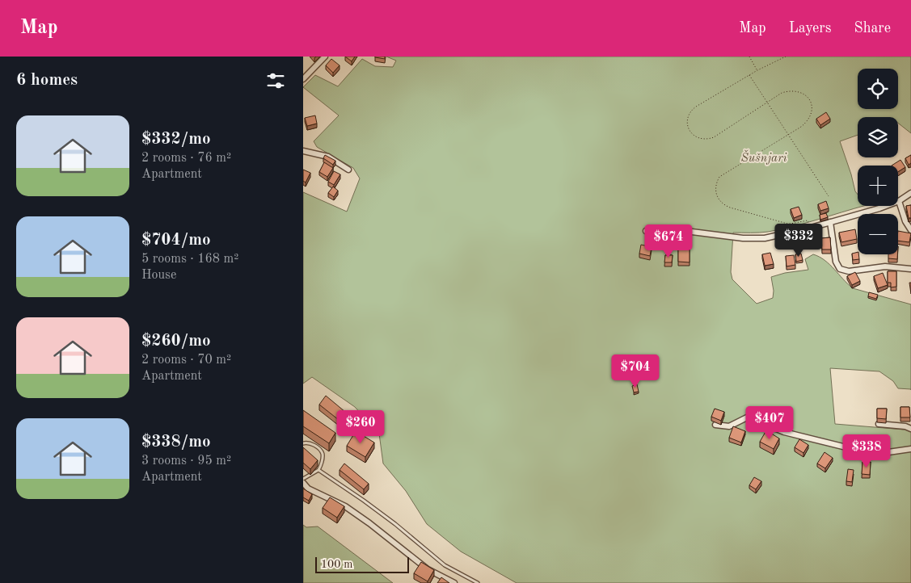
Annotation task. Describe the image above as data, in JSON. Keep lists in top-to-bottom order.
{
  "parks": ["Šušnjari"],
  "scale_bar": "100 m",
  "page": {
    "header": "Map",
    "nav": ["Map", "Layers", "Share"],
    "heading": "6 homes",
    "map_buttons": ["+", "−"],
    "list": [
      {
        "name": "$332/mo",
        "note": "2 rooms · 76 m² · Apartment"
      },
      {
        "name": "$704/mo",
        "note": "5 rooms · 168 m² · House"
      },
      {
        "name": "$260/mo",
        "note": "2 rooms · 70 m² · Apartment"
      },
      {
        "name": "$338/mo",
        "note": "3 rooms · 95 m² · Apartment"
      }
    ],
    "price": [
      "$332",
      "$674",
      "$704",
      "$407",
      "$260",
      "$338"
    ],
    "scale": "100 m"
  }
}
